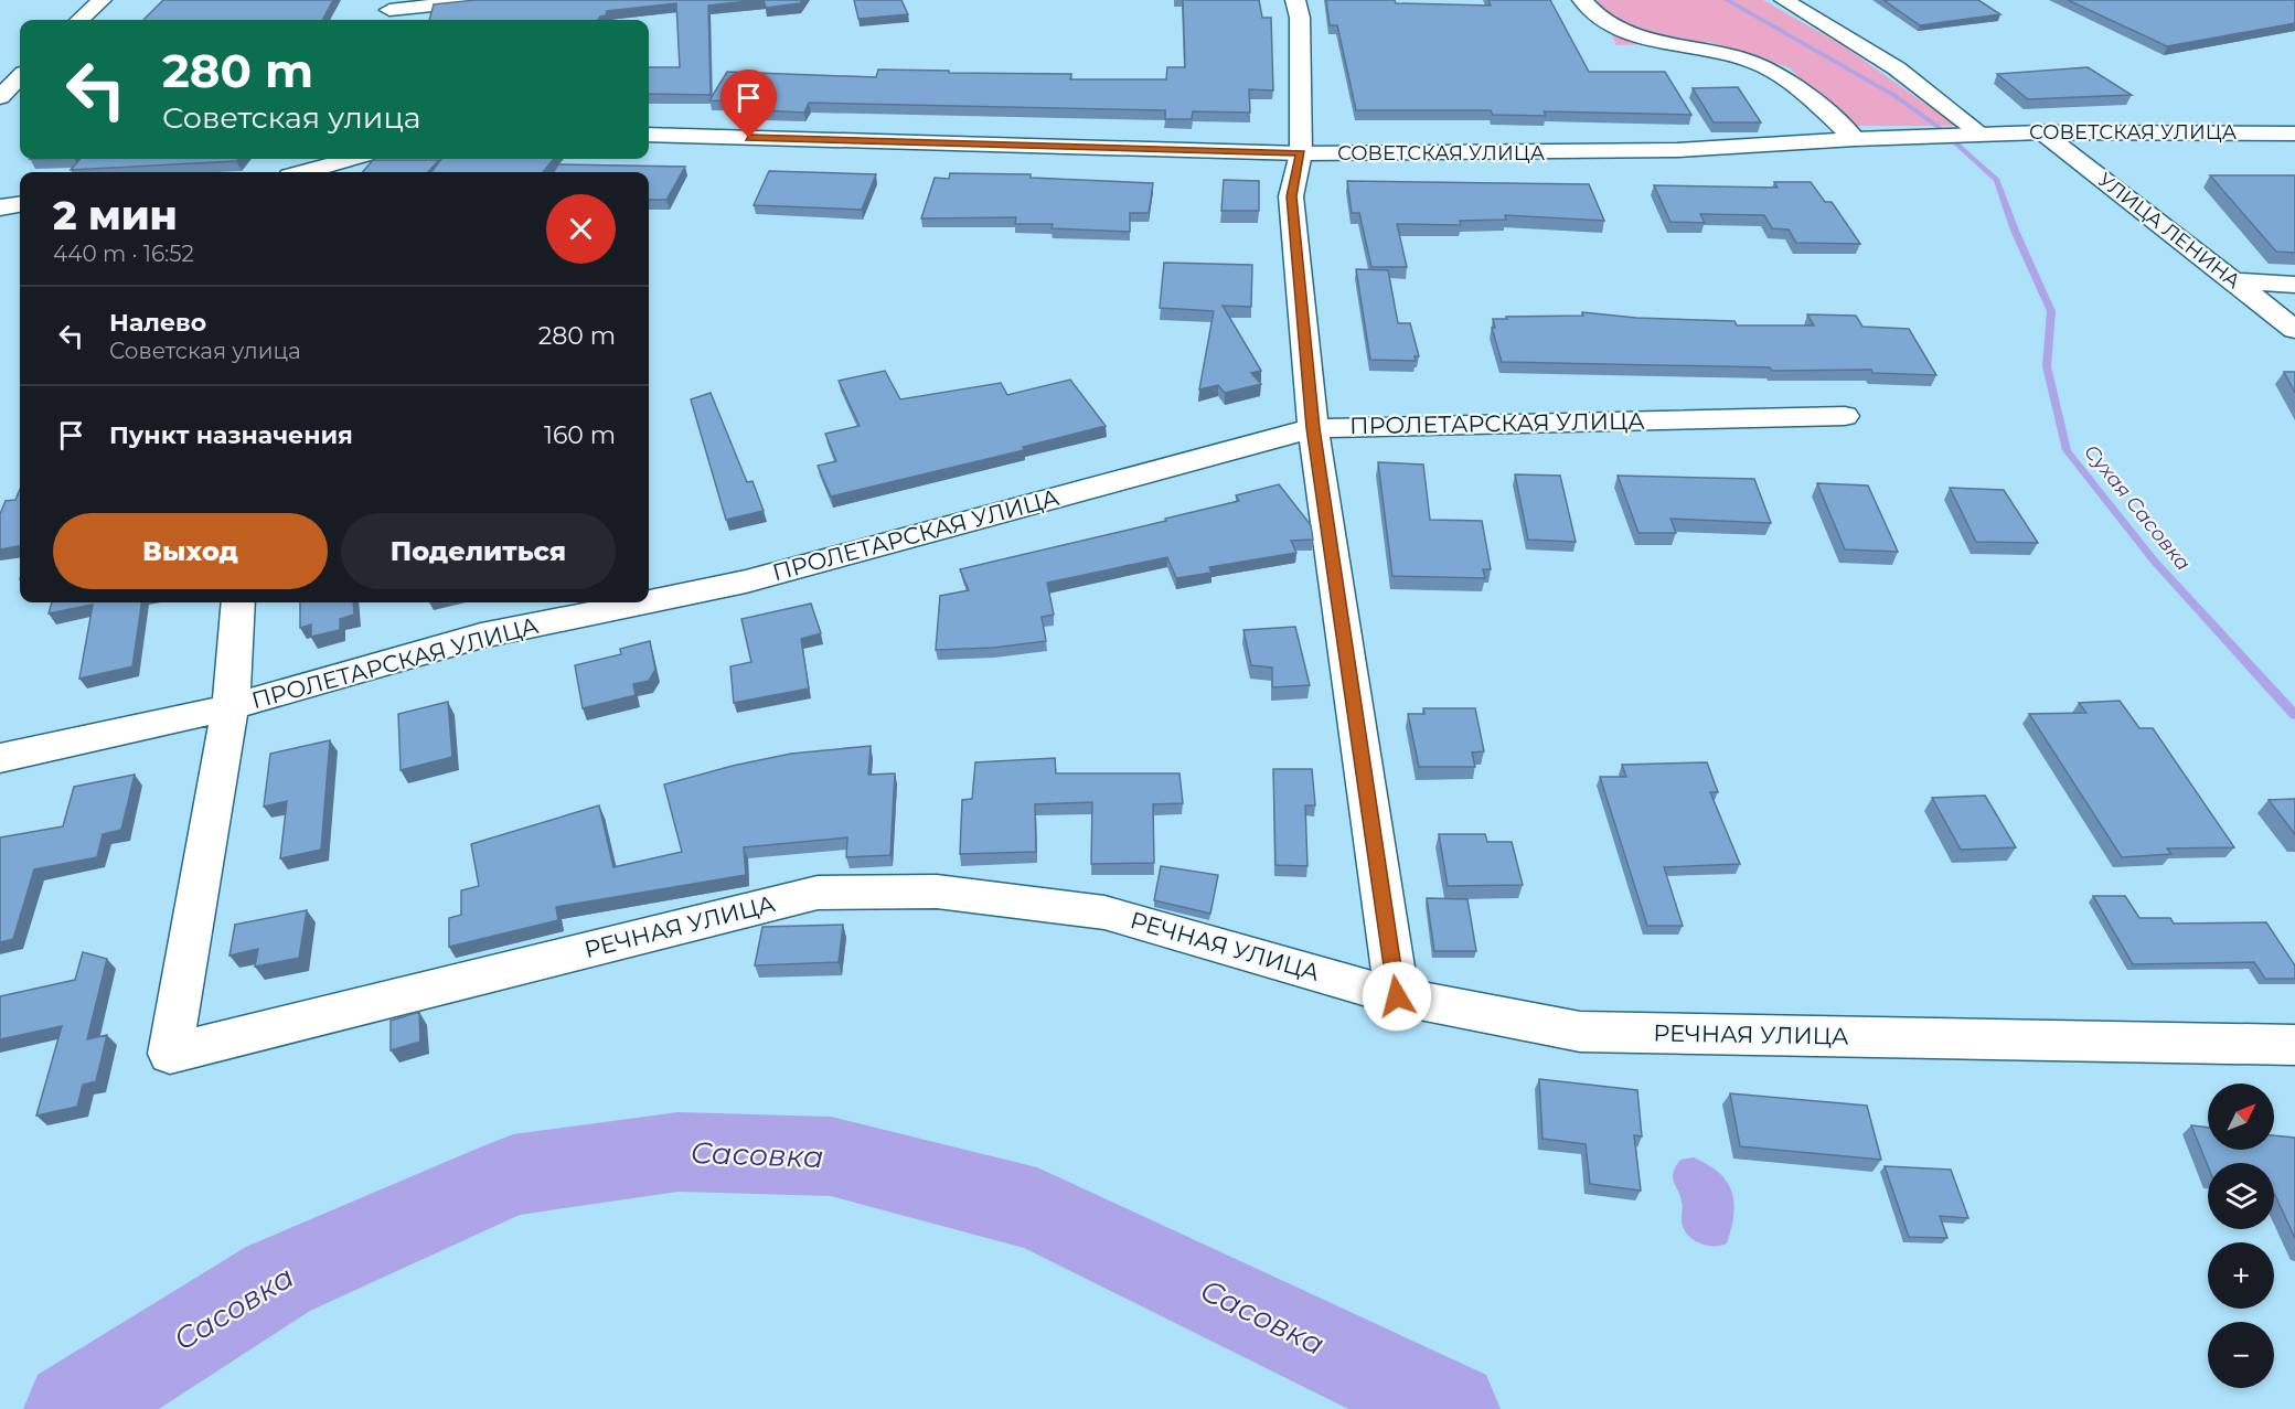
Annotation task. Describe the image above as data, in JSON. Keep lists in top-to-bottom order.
{
  "streets": {
    "street": [
      "СОВЕТСКАЯ УЛИЦА",
      "УЛИЦА ЛЕНИНА",
      "ПРОЛЕТАРСКАЯ УЛИЦА",
      "РЕЧНАЯ УЛИЦА"
    ]
  },
  "crossings": [
    ["СОВЕТСКАЯ УЛИЦА", "УЛИЦА ЛЕНИНА"],
    ["ПРОЛЕТАРСКАЯ УЛИЦА", "РЕЧНАЯ УЛИЦА"]
  ],
  "water": ["Сухая Сасовка", "Сасовка"],
  "north": "top right",
  "page": {
    "turn": ["280 m", "Советская улица"],
    "heading": ["2 мин", "440 m · 16:52"],
    "list": [
      {
        "name": "Налево",
        "note": "Советская улица",
        "value": "280 m"
      },
      {
        "name": "Пункт назначения",
        "value": "160 m"
      }
    ],
    "buttons": ["Выход", "Поделиться"],
    "map_buttons": ["+", "−"]
  }
}
